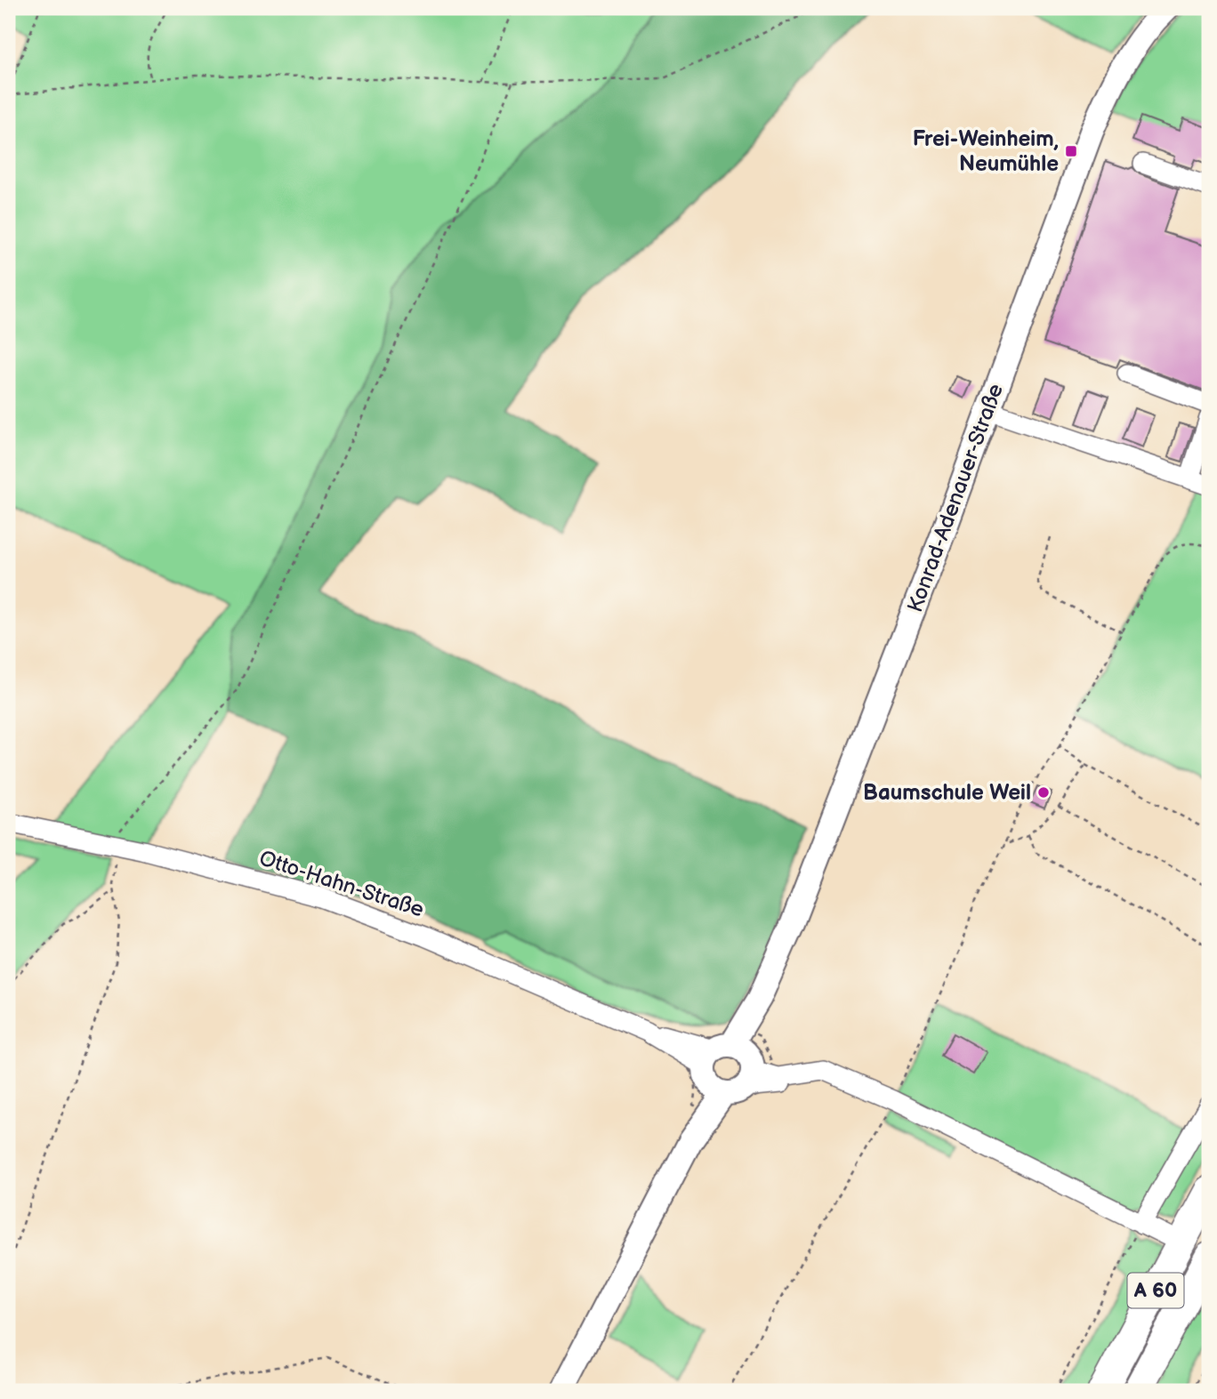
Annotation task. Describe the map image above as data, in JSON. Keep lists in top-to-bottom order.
{
  "streets": {
    "highway": ["A 60"],
    "main road": ["Konrad-Adenauer-Straße"],
    "street": ["Otto-Hahn-Straße"]
  },
  "crossings": [
    ["Konrad-Adenauer-Straße", "Otto-Hahn-Straße"]
  ],
  "places": {
    "transit": ["Frei-Weinheim, Neumühle"],
    "other": ["Baumschule Weil"]
  }
}
